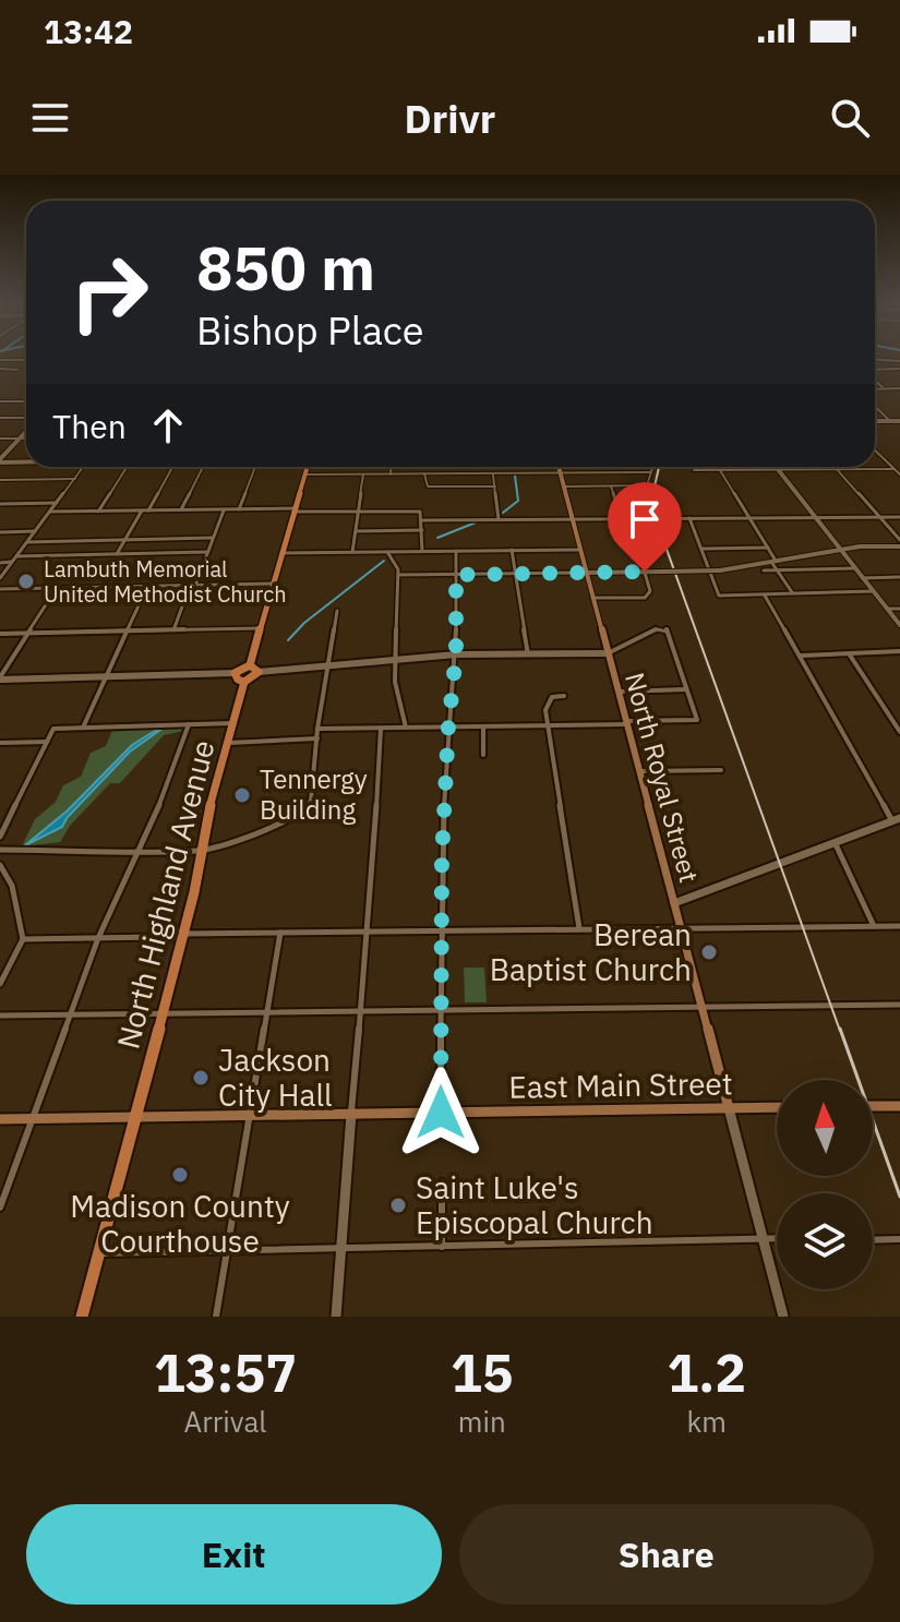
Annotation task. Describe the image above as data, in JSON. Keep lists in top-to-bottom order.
{
  "streets": {
    "main road": ["North Royal Street", "North Highland Avenue", "East Main Street"]
  },
  "crossings": [
    ["North Royal Street", "East Main Street"],
    ["North Highland Avenue", "East Main Street"]
  ],
  "places": [
    "Lambuth Memorial United Methodist Church",
    "Tennergy Building",
    "Berean Baptist Church",
    "Jackson City Hall",
    "Madison County Courthouse",
    "Saint Luke's Episcopal Church"
  ],
  "north": "top",
  "page": {
    "status": "13:42",
    "header": "Drivr",
    "turn": ["850 m", "Bishop Place"],
    "then": "Then",
    "eta": [
      "13:57",
      "Arrival",
      "15",
      "min",
      "1.2",
      "km"
    ],
    "buttons": ["Exit", "Share"]
  }
}
